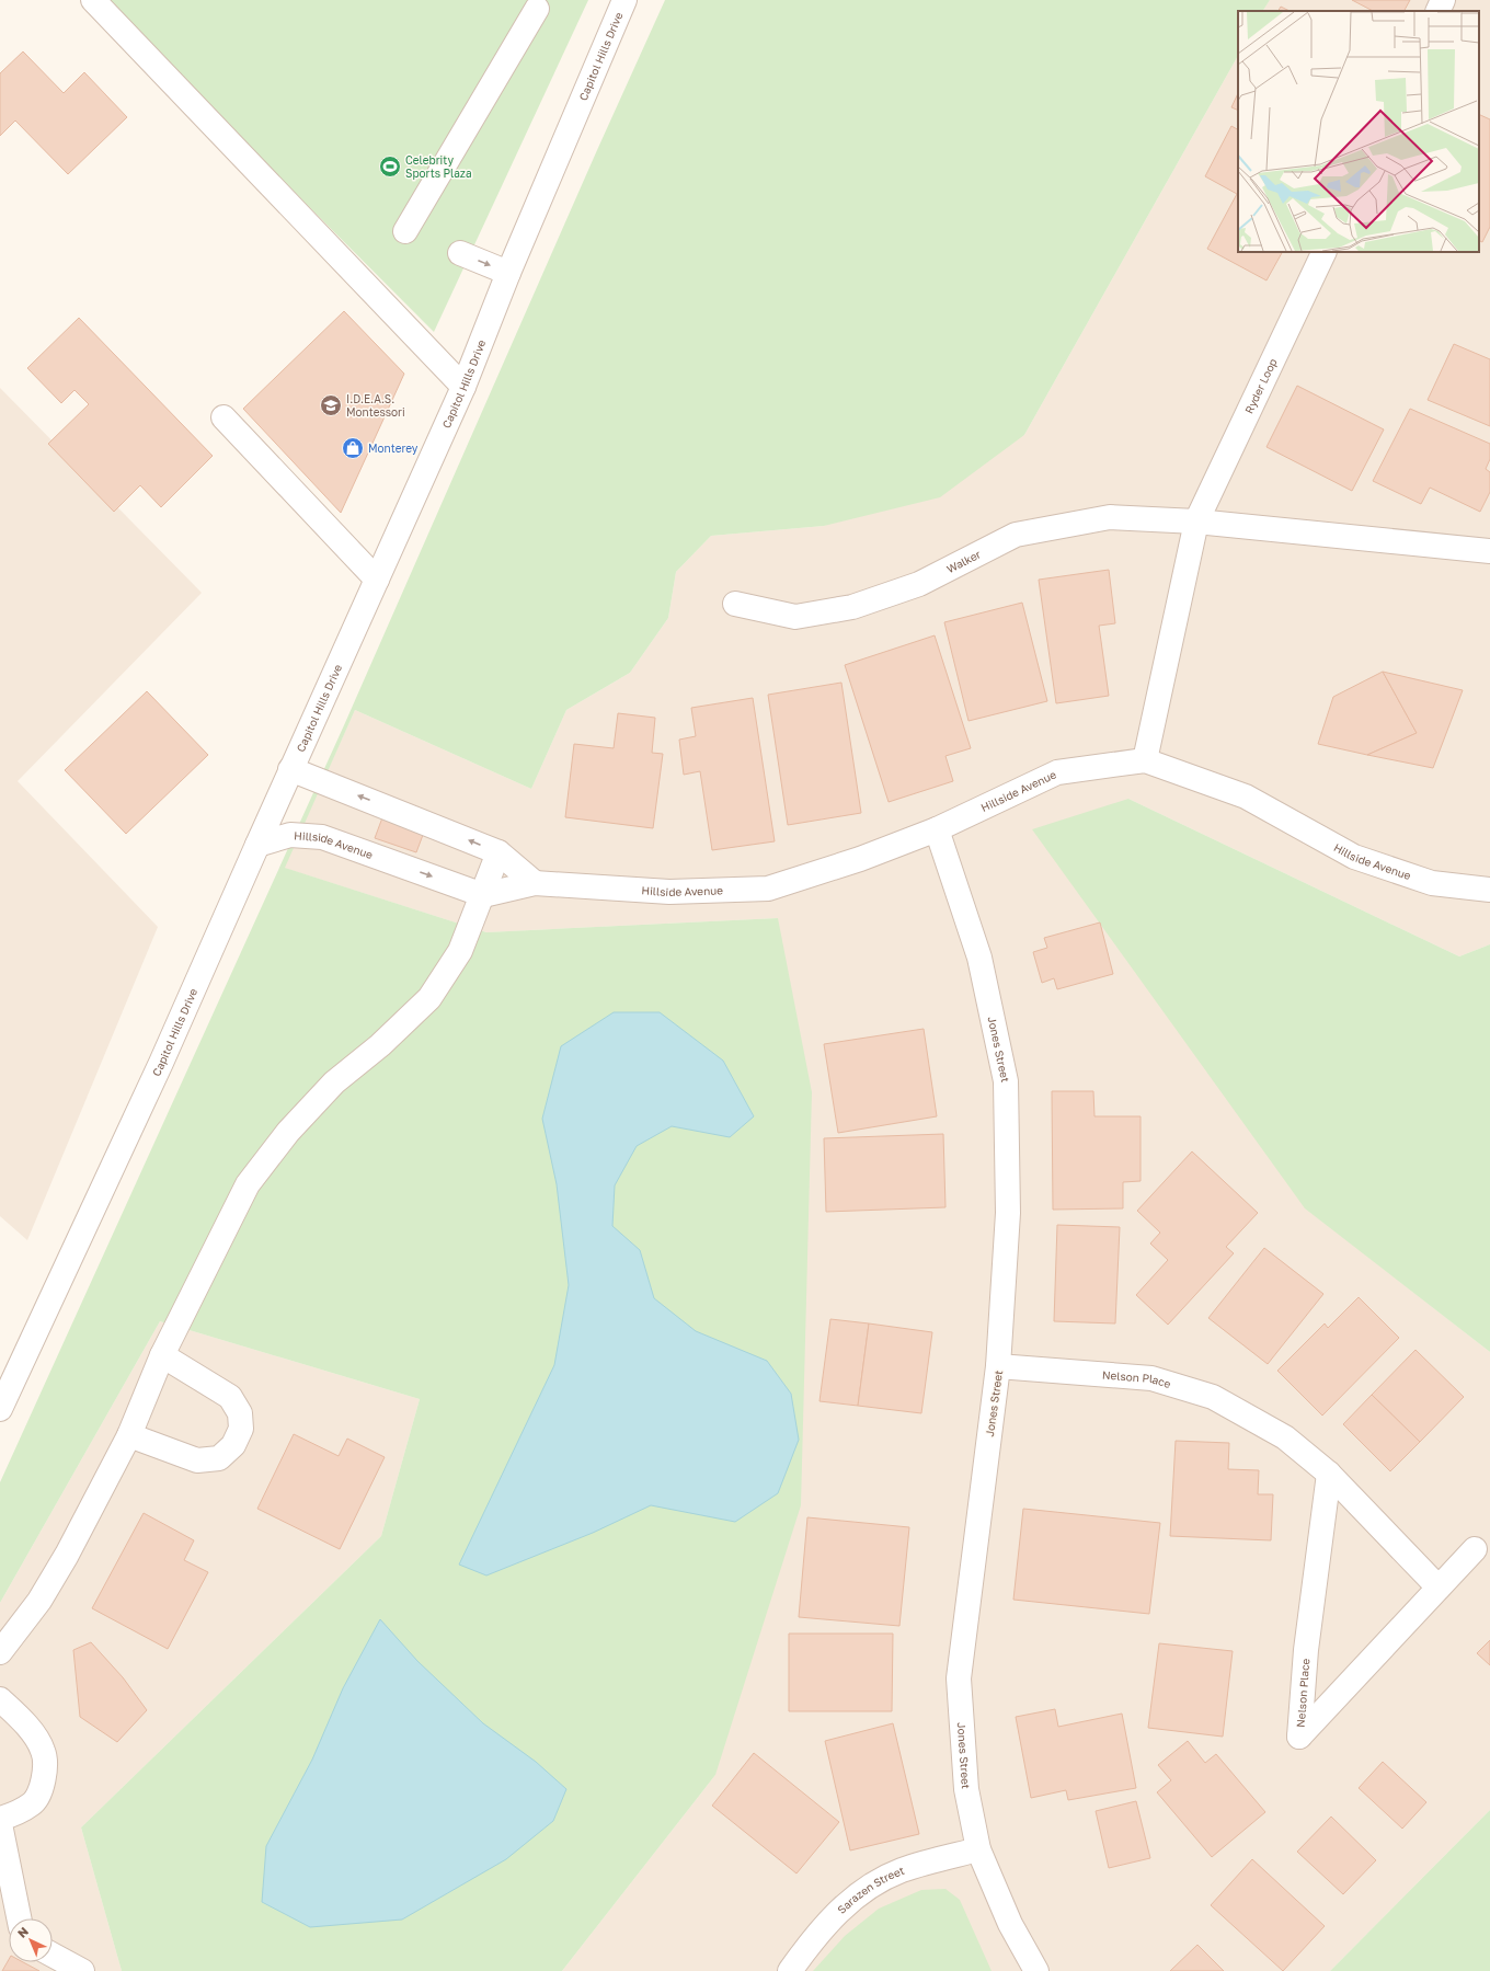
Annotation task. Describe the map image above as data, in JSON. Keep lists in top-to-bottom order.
{
  "streets": {
    "street": [
      "Capitol Hills Drive",
      "Ryder Loop",
      "Walker",
      "Hillside Avenue",
      "Jones Street",
      "Nelson Place",
      "Sarazen Street"
    ]
  },
  "crossings": [
    ["Capitol Hills Drive", "Hillside Avenue"],
    ["Ryder Loop", "Walker"],
    ["Ryder Loop", "Hillside Avenue"],
    ["Hillside Avenue", "Jones Street"],
    ["Jones Street", "Nelson Place"],
    ["Jones Street", "Sarazen Street"]
  ],
  "places": {
    "sports": ["Celebrity Sports Plaza"],
    "school or university": ["I.D.E.A.S. Montessori"],
    "shop": ["Monterey"]
  },
  "north": "top left"
}
